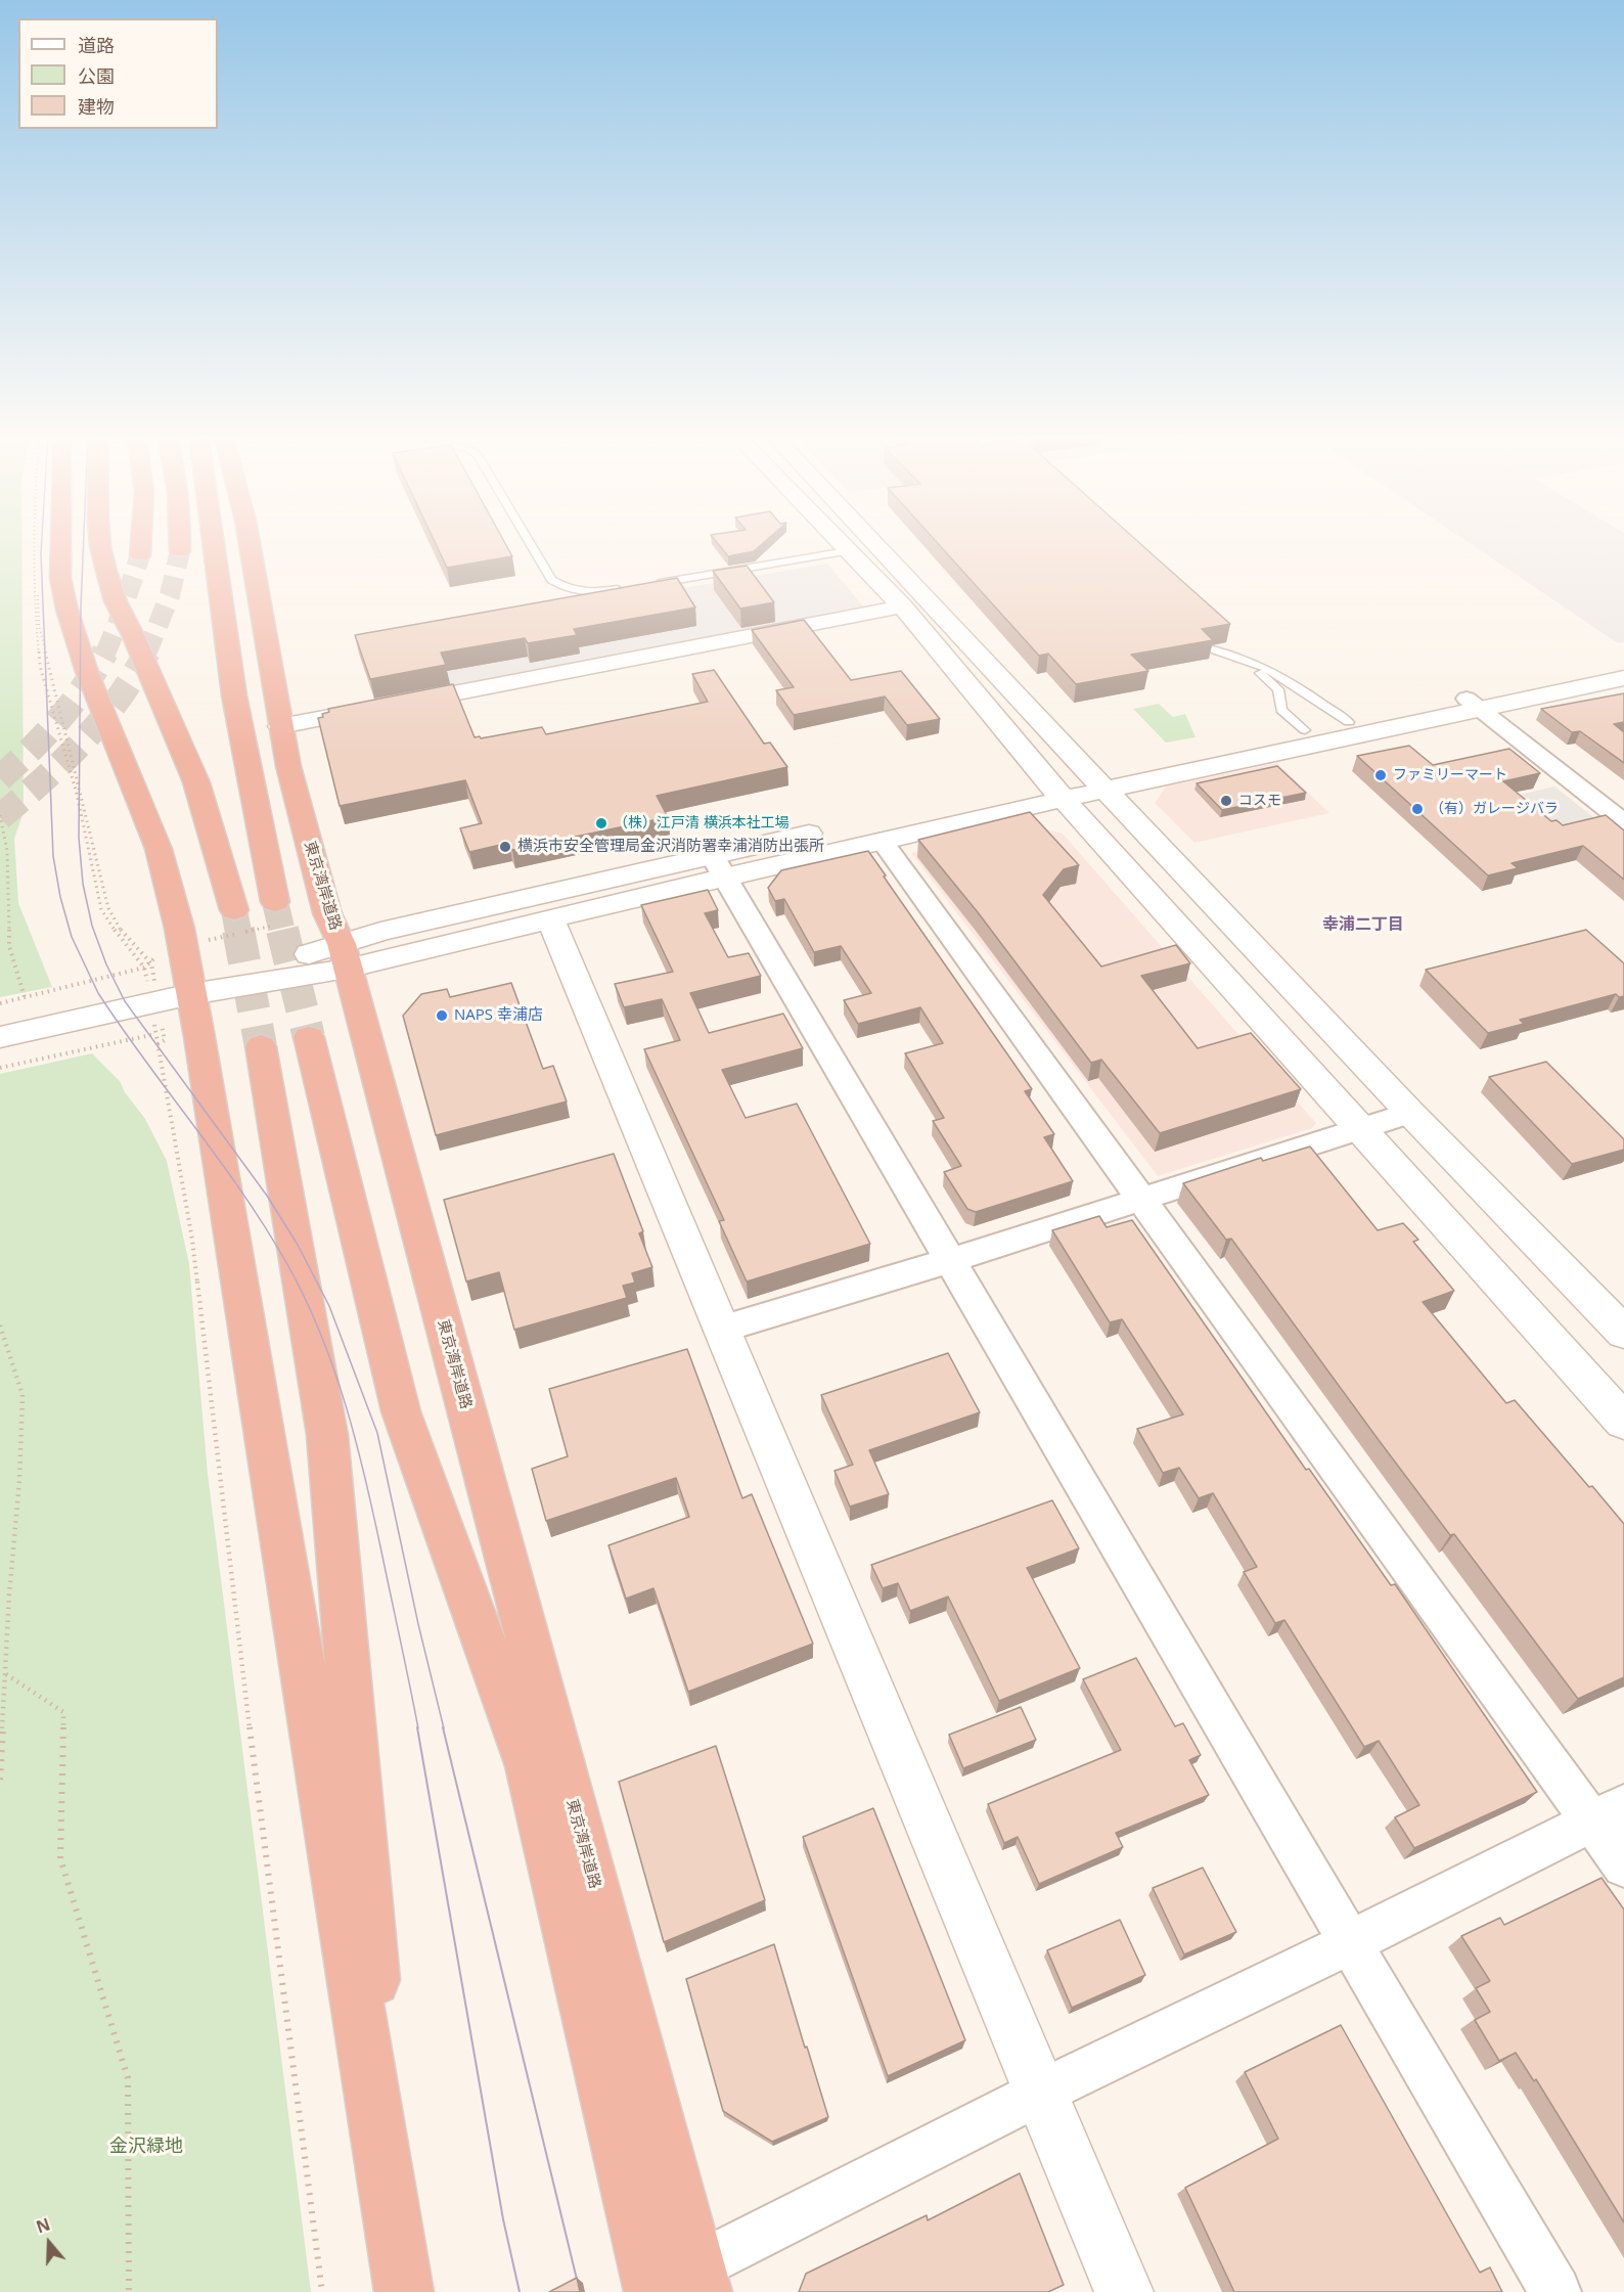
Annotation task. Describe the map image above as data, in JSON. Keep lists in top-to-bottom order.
{
  "streets": {
    "highway": ["東京湾岸道路"]
  },
  "districts": ["幸浦二丁目"],
  "parks": ["金沢緑地"],
  "places": [
    "ファミリーマート",
    "コスモ",
    "（有）ガレージバラ",
    "（株）江戸清 横浜本社工場",
    "横浜市安全管理局金沢消防署幸浦消防出張所",
    "NAPS 幸浦店"
  ],
  "legend": ["道路", "公園", "建物"],
  "north": "top"
}
